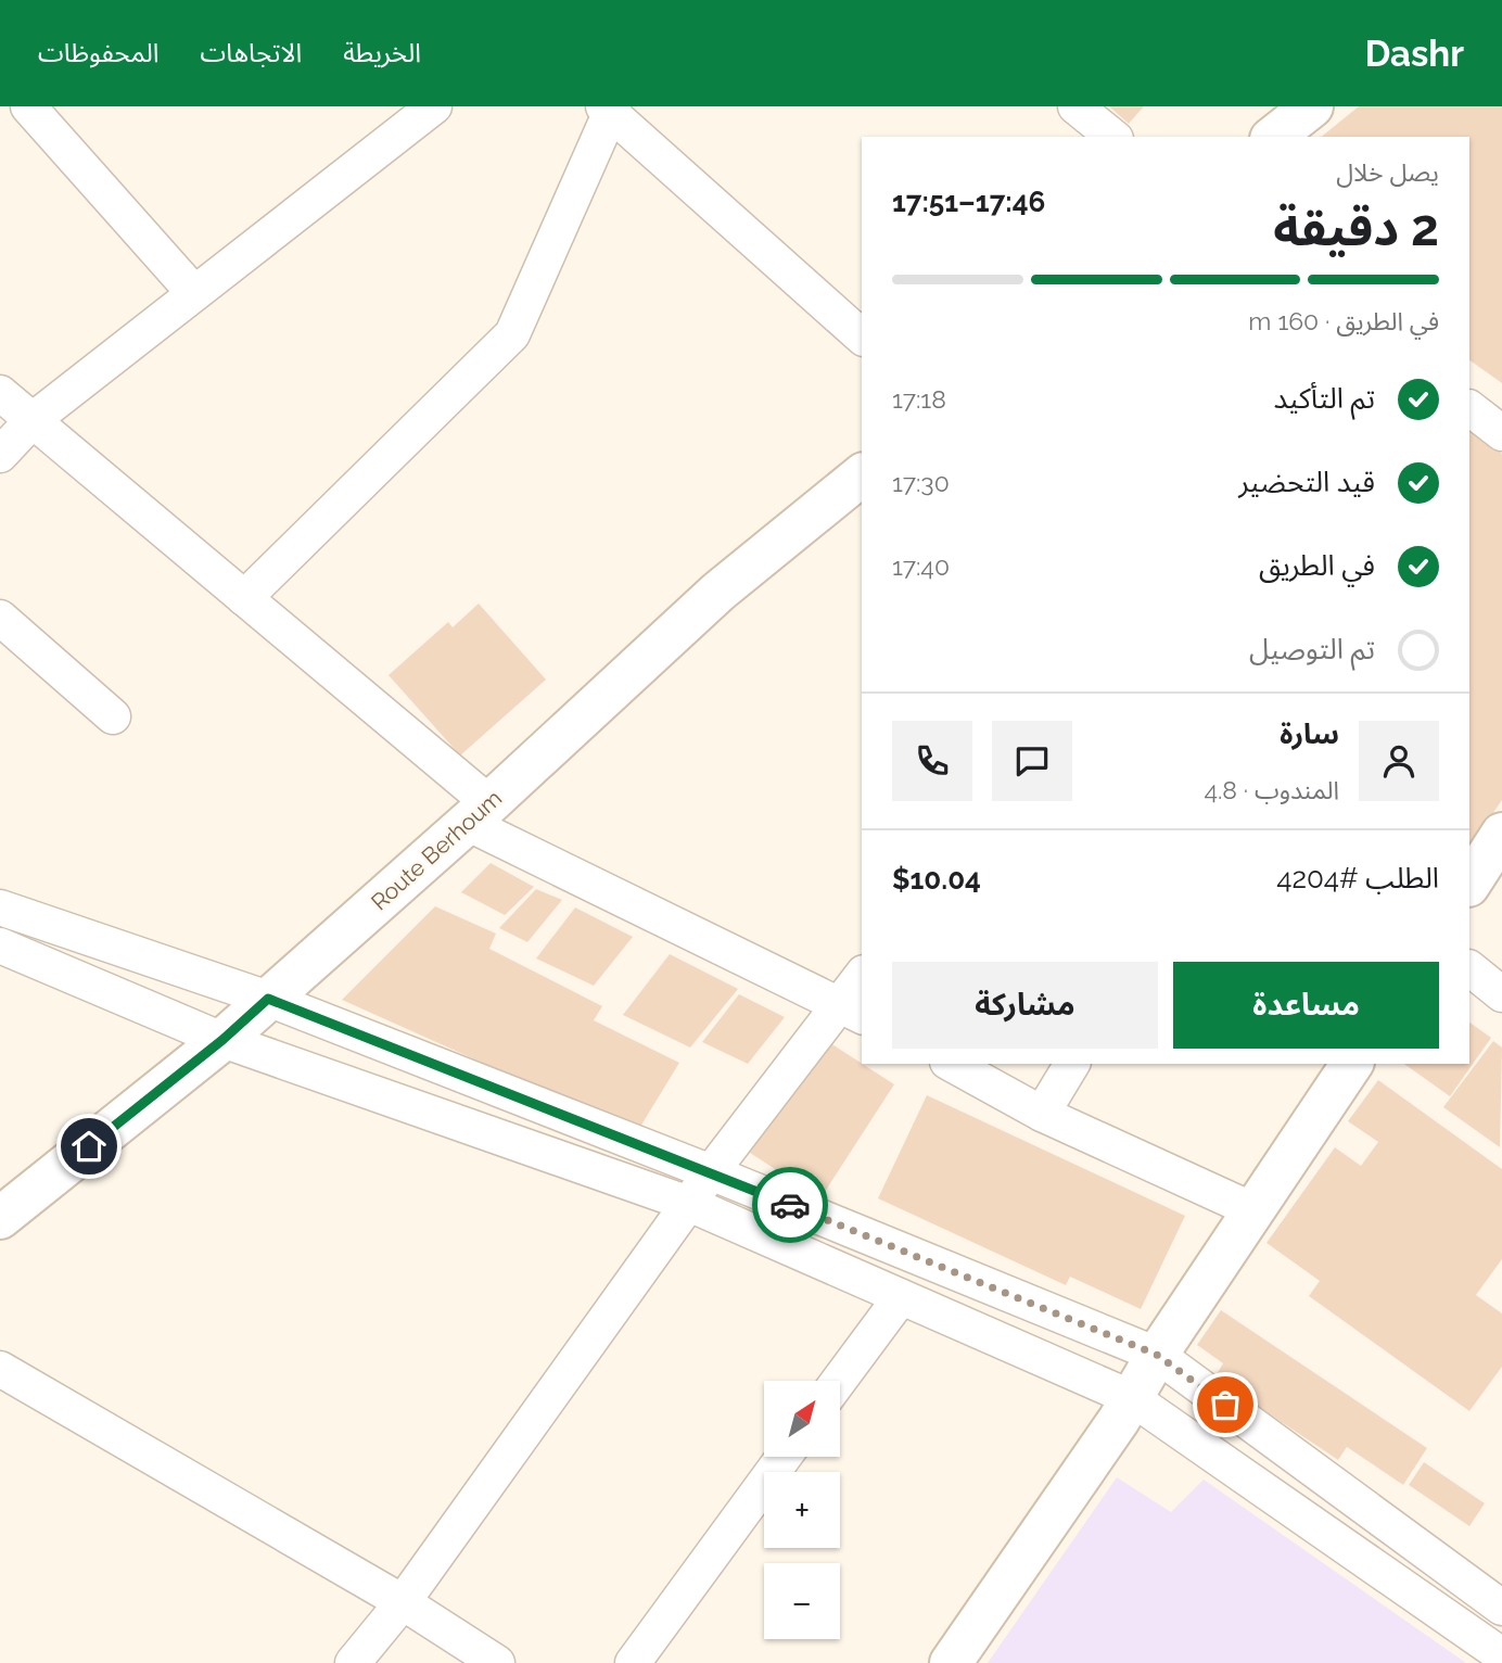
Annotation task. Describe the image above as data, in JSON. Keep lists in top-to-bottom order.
{
  "streets": {
    "main road": ["Route Berhoum"]
  },
  "north": "top right",
  "page": {
    "header": "Dashr",
    "nav": ["الخريطة", "الاتجاهات", "المحفوظات"],
    "heading": ["2 دقيقة", "يصل خلال", "17:46–17:51"],
    "panel": [
      "سارة",
      "المندوب · 4.8",
      "الطلب #4204",
      "$10.04"
    ],
    "bar": "في الطريق · 160 m",
    "list": [
      ["تم التأكيد", "17:18"],
      ["قيد التحضير", "17:30"],
      ["في الطريق", "17:40"],
      "تم التوصيل"
    ],
    "buttons": ["مساعدة", "مشاركة"],
    "map_buttons": ["+", "−"]
  }
}
